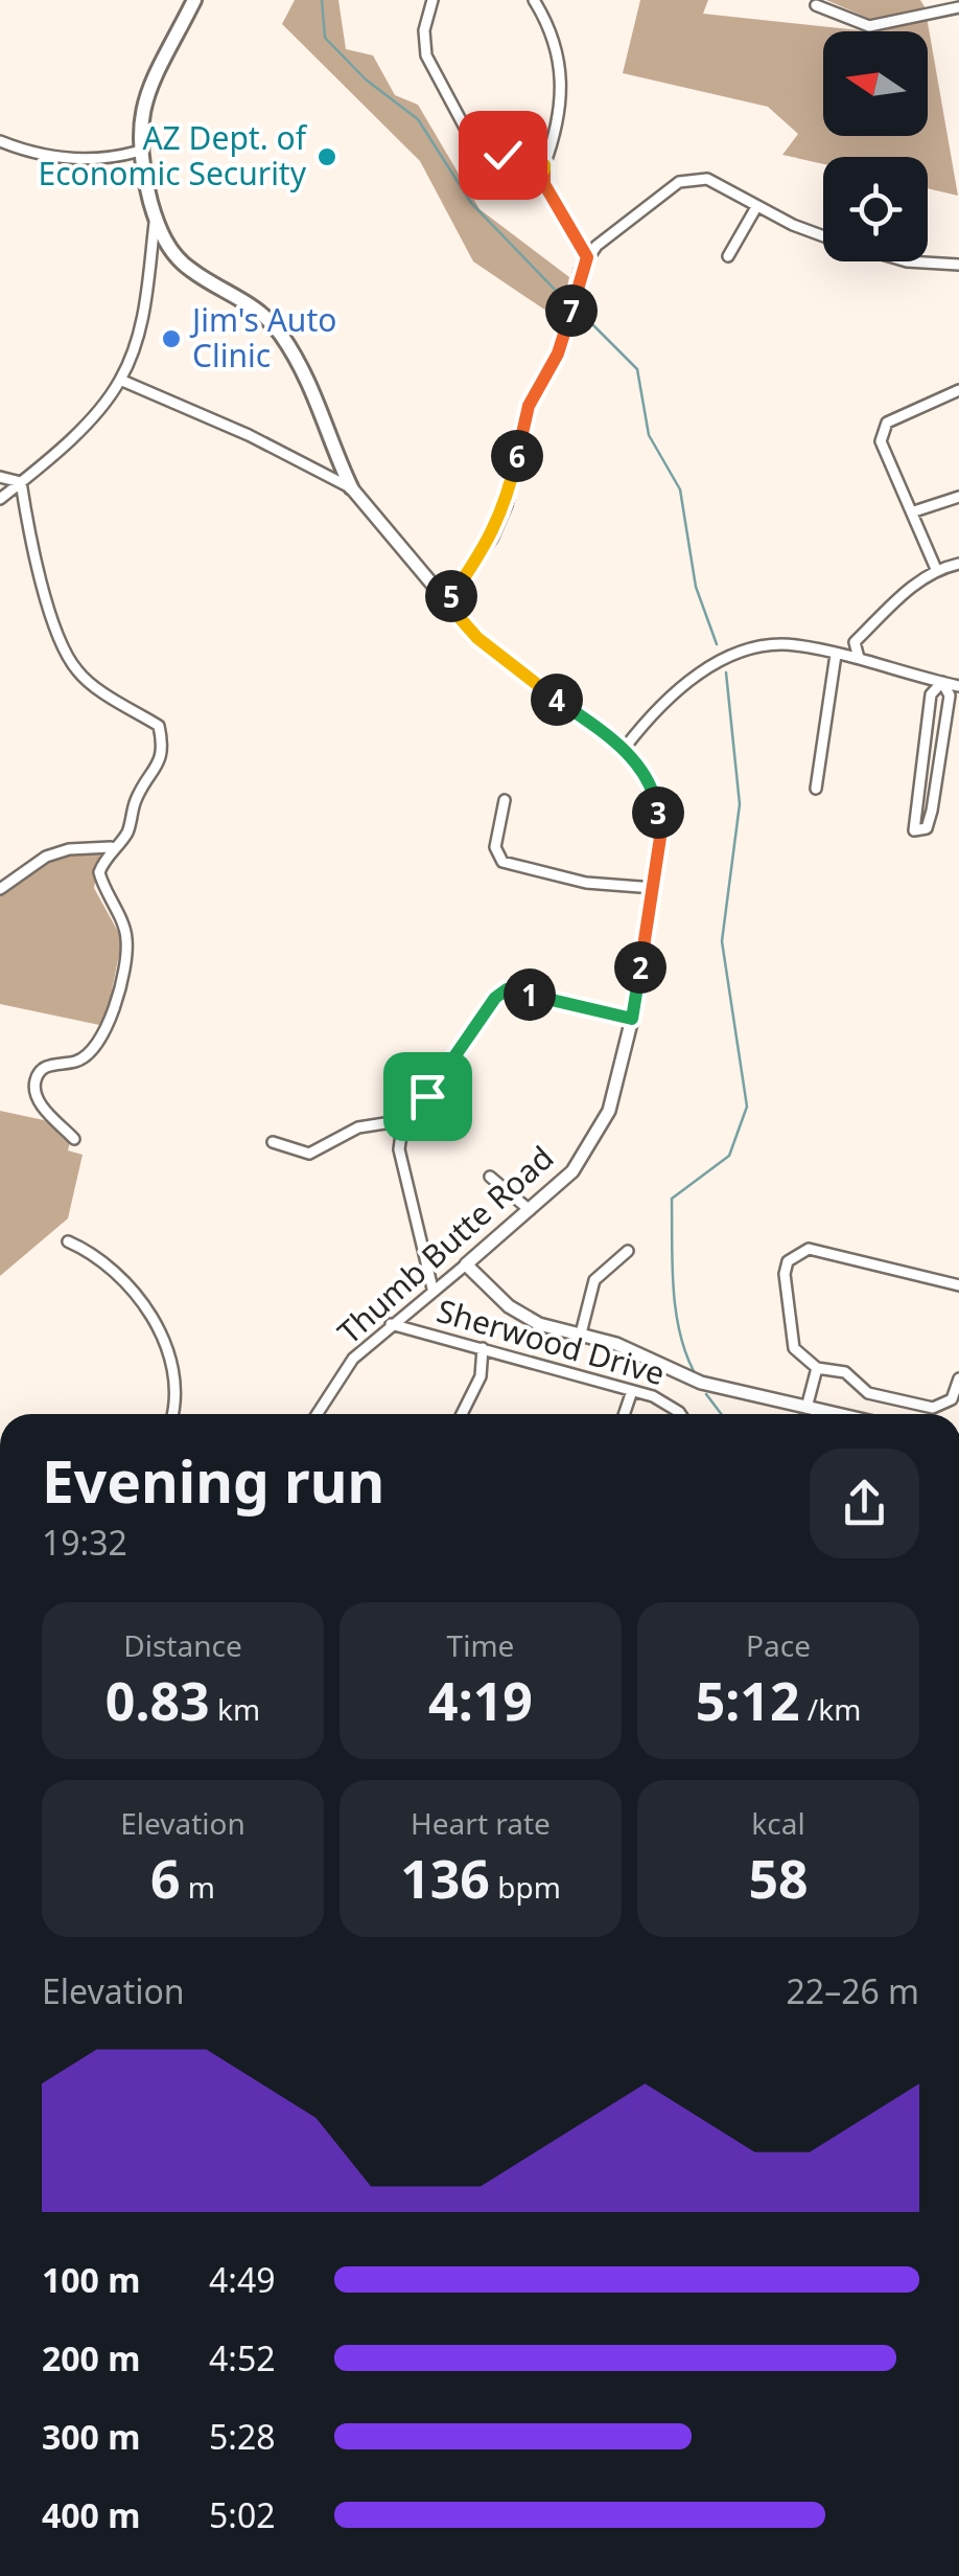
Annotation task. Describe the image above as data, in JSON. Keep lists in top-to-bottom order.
{
  "streets": {
    "street": ["Thumb Butte Road", "Sherwood Drive"]
  },
  "crossings": [
    ["Thumb Butte Road", "Sherwood Drive"]
  ],
  "places": ["AZ Dept. of Economic Security", "Jim's Auto Clinic"],
  "north": "left",
  "page": {
    "pins": [
      "7",
      "6",
      "5",
      "4",
      "3",
      "2",
      "1"
    ],
    "heading": ["Evening run", "19:32"],
    "stats": [
      ["Distance", "0.83 km"],
      ["Time", "4:19"],
      ["Pace", "5:12 /km"],
      ["Elevation", "6 m"],
      ["Heart rate", "136 bpm"],
      ["kcal", "58"]
    ],
    "chart": ["Elevation", "22–26 m"],
    "list": [
      {
        "name": "100 m",
        "note": "4:49"
      },
      {
        "name": "200 m",
        "note": "4:52"
      },
      {
        "name": "300 m",
        "note": "5:28"
      },
      {
        "name": "400 m",
        "note": "5:02"
      }
    ]
  }
}
